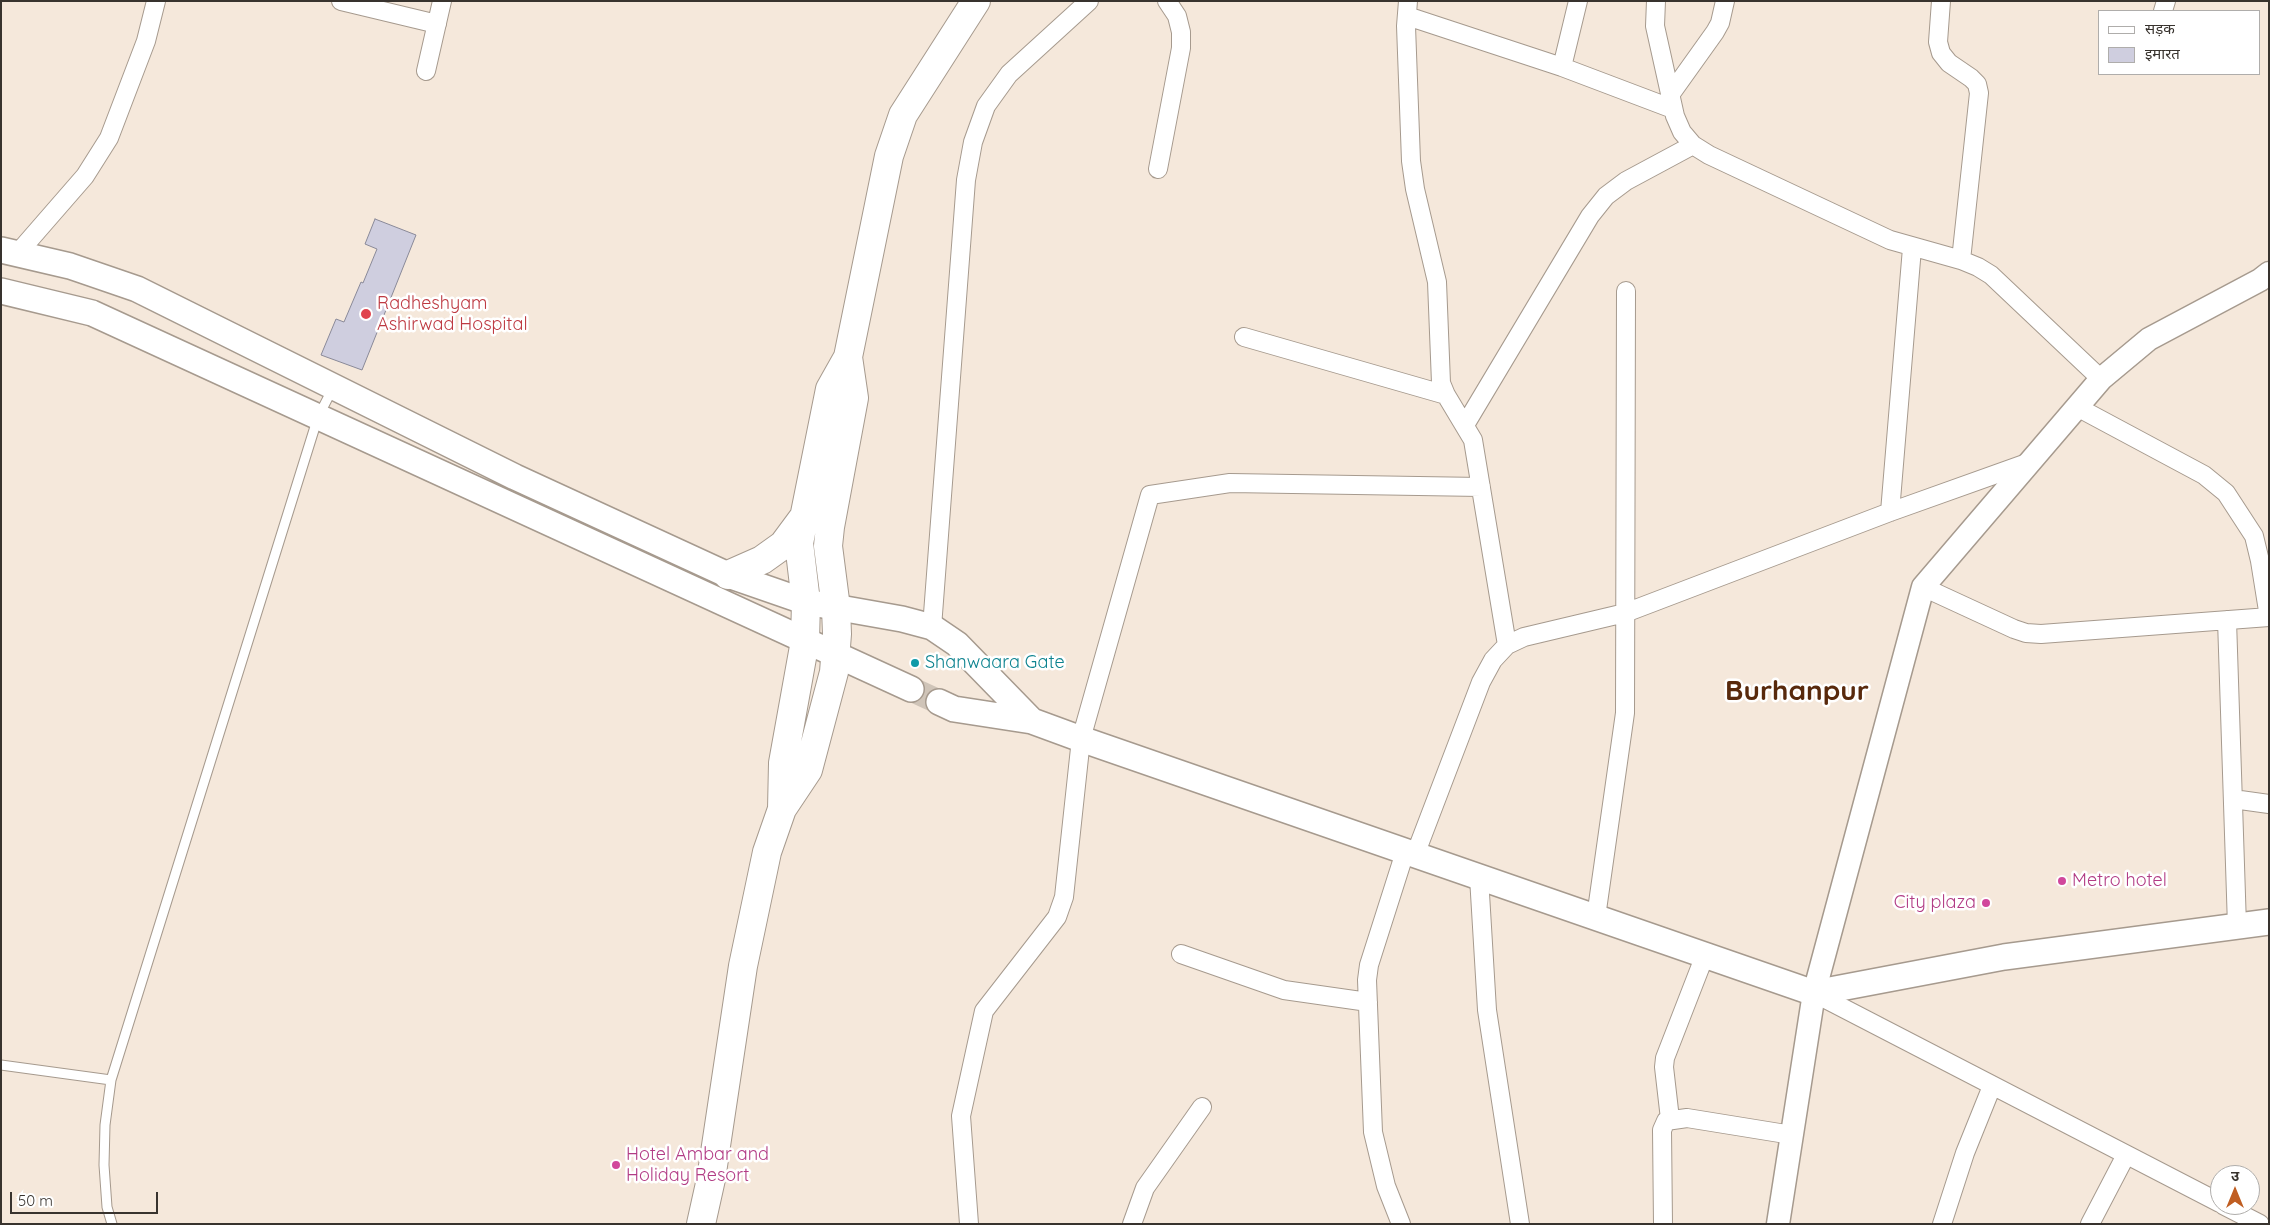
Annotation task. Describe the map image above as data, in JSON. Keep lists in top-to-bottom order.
{
  "districts": ["Burhanpur"],
  "places": [
    "Radheshyam Ashirwad Hospital",
    "Shanwaara Gate",
    "Metro hotel",
    "City plaza",
    "Hotel Ambar and Holiday Resort"
  ],
  "legend": ["सड़क", "इमारत"],
  "scale_bar": "50 m",
  "north": "top"
}
